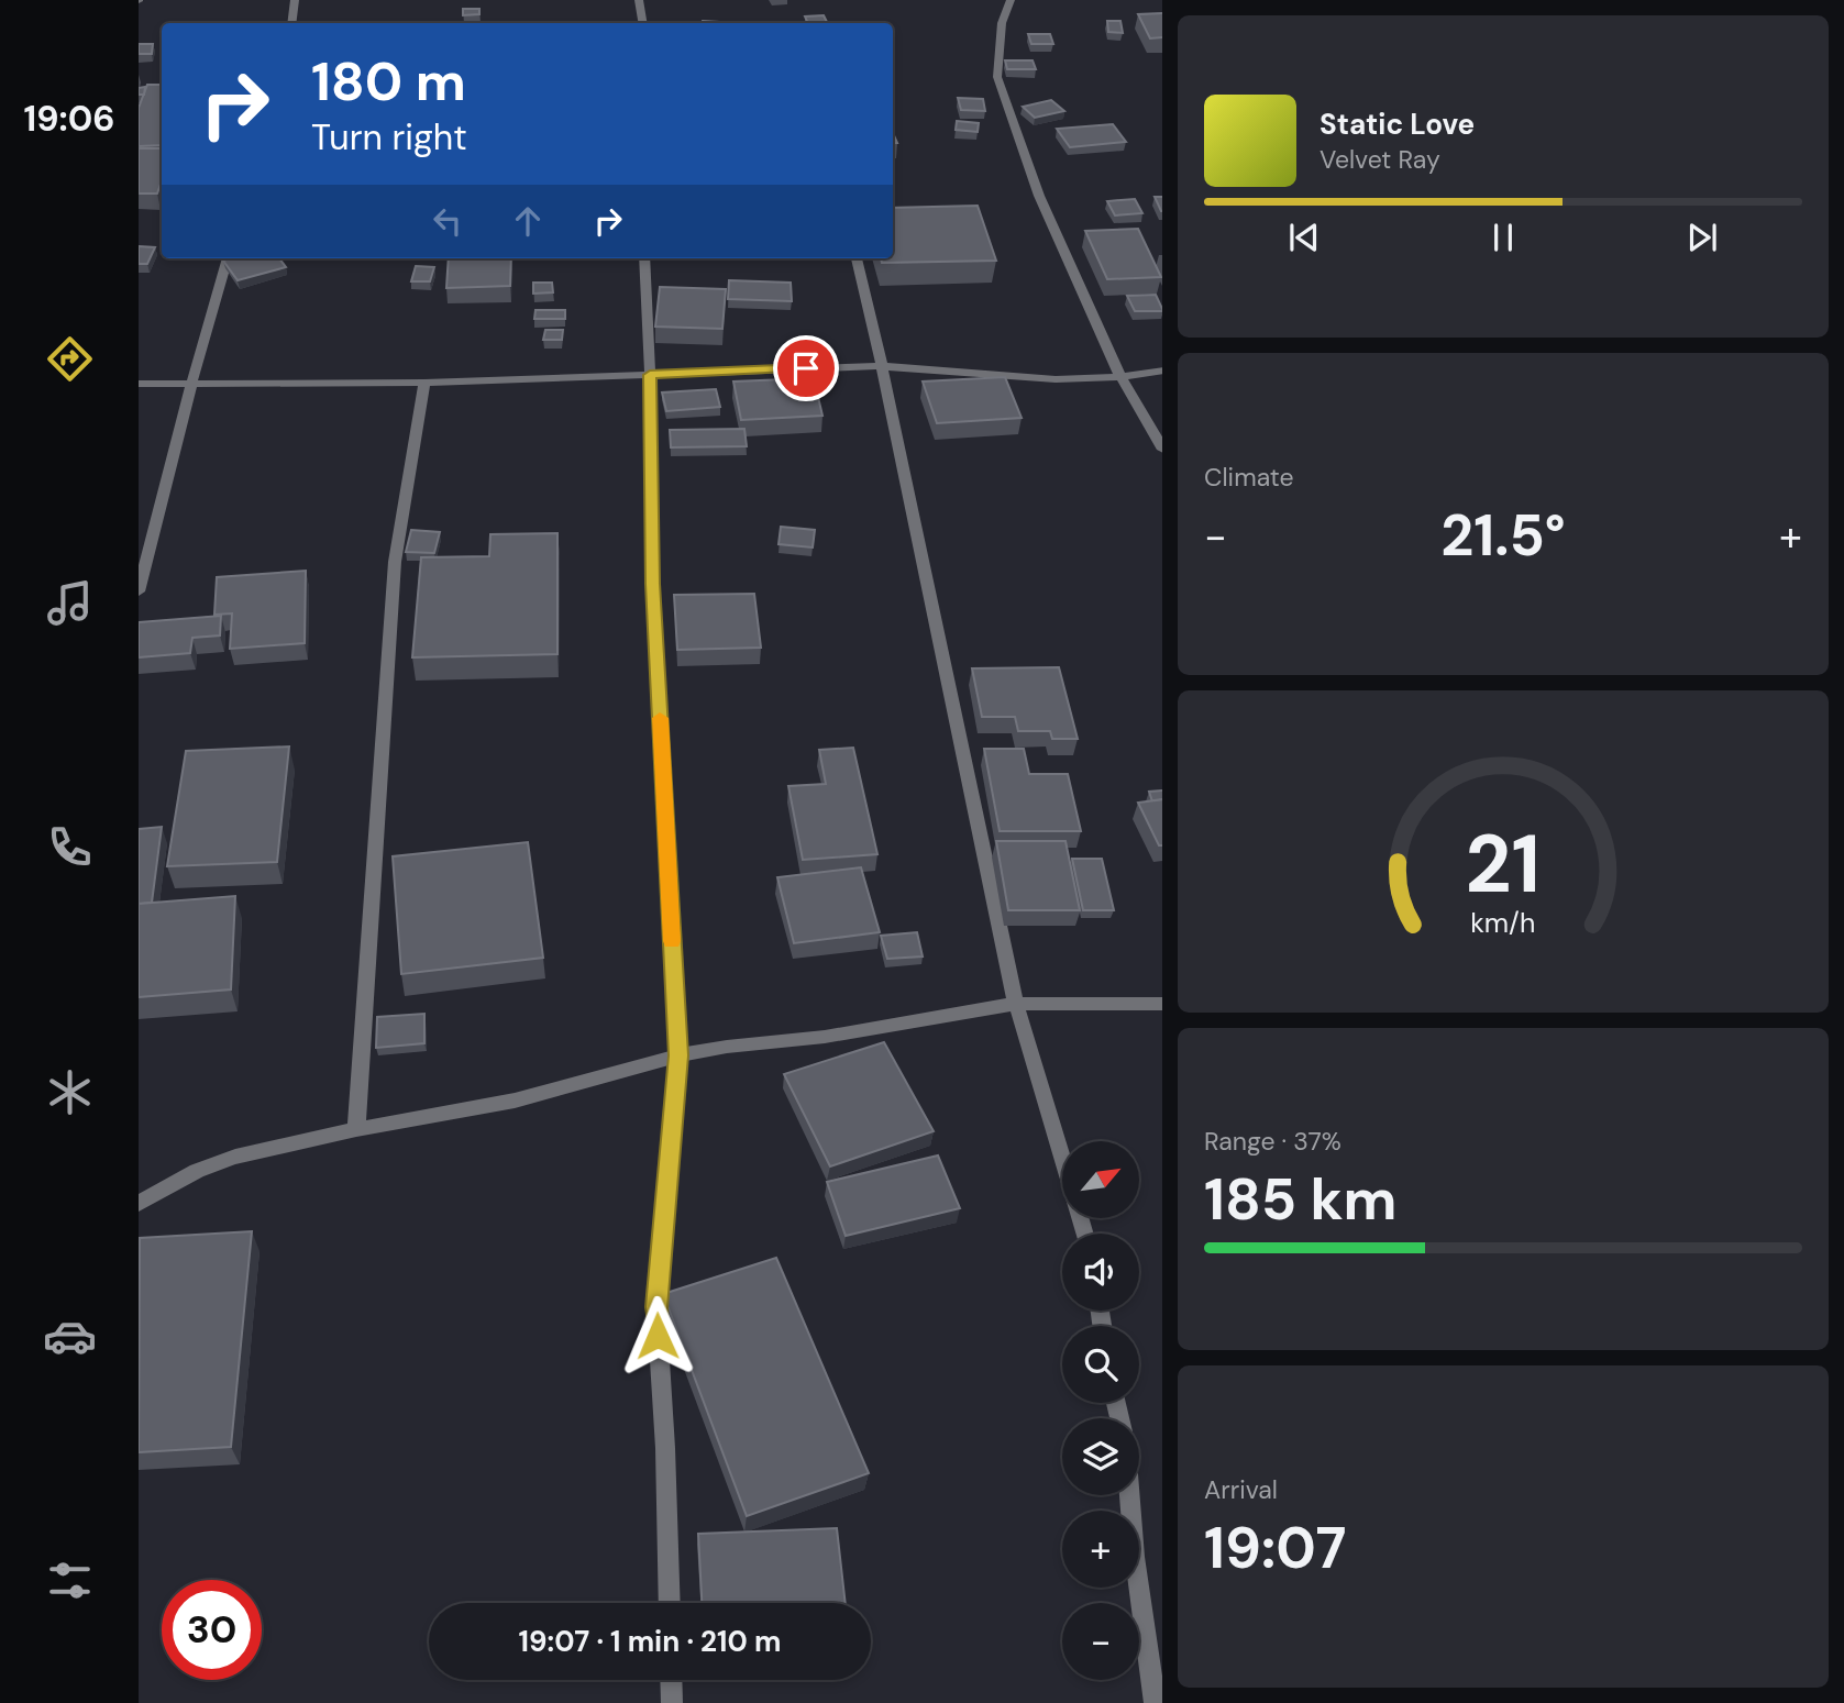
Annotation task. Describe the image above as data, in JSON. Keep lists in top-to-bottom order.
{
  "north": "top right",
  "page": {
    "tabs": "19:06",
    "turn": ["180 m", "Turn right"],
    "song": ["Static Love", "Velvet Ray"],
    "tile": [
      "Climate",
      ["Range · 37%", "185 km"],
      ["Arrival", "19:07"]
    ],
    "heat": ["−", "21.5°", "+"],
    "map_buttons": ["+", "−"],
    "limit": "30",
    "trip": "19:07 · 1 min · 210 m",
    "gauge": ["21", "km/h"]
  }
}
